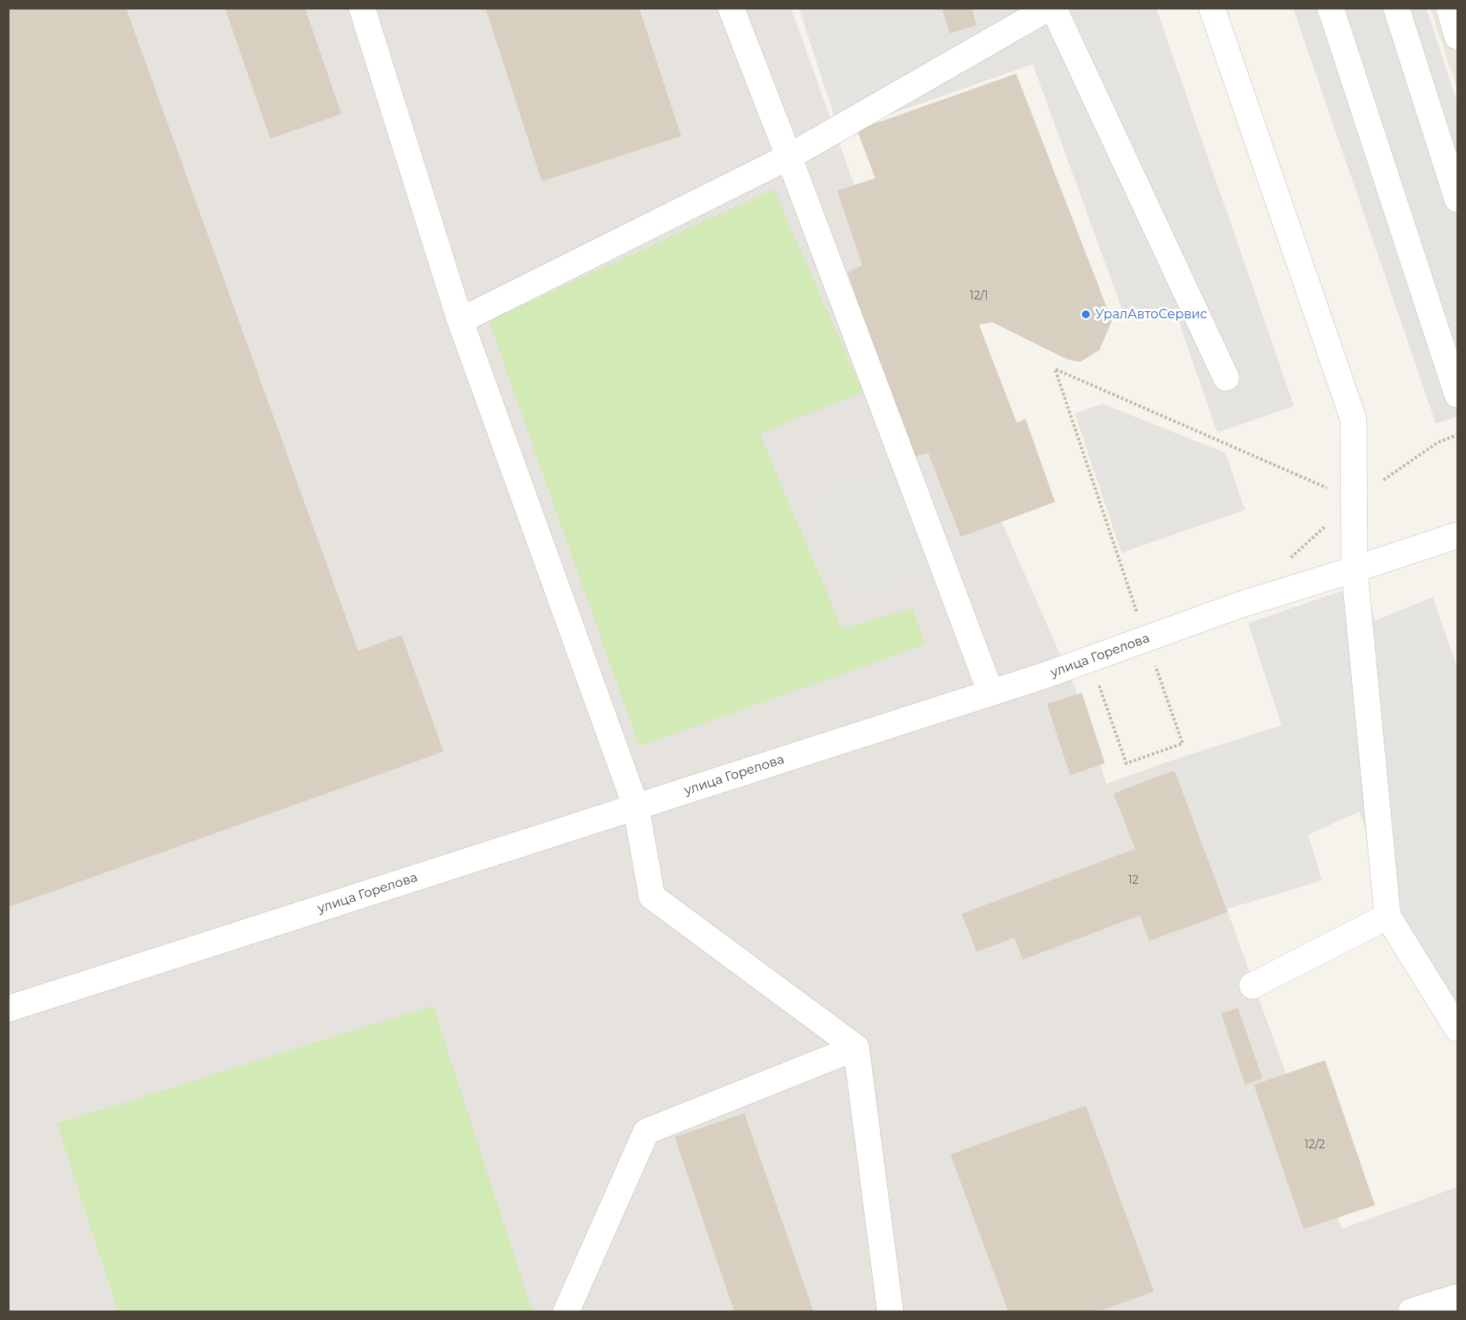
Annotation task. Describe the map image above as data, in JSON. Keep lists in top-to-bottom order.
{
  "streets": {
    "street": ["улица Горелова"]
  },
  "places": ["УралАвтоСервис"],
  "house_numbers": ["12/1", "12", "12/2"]
}
